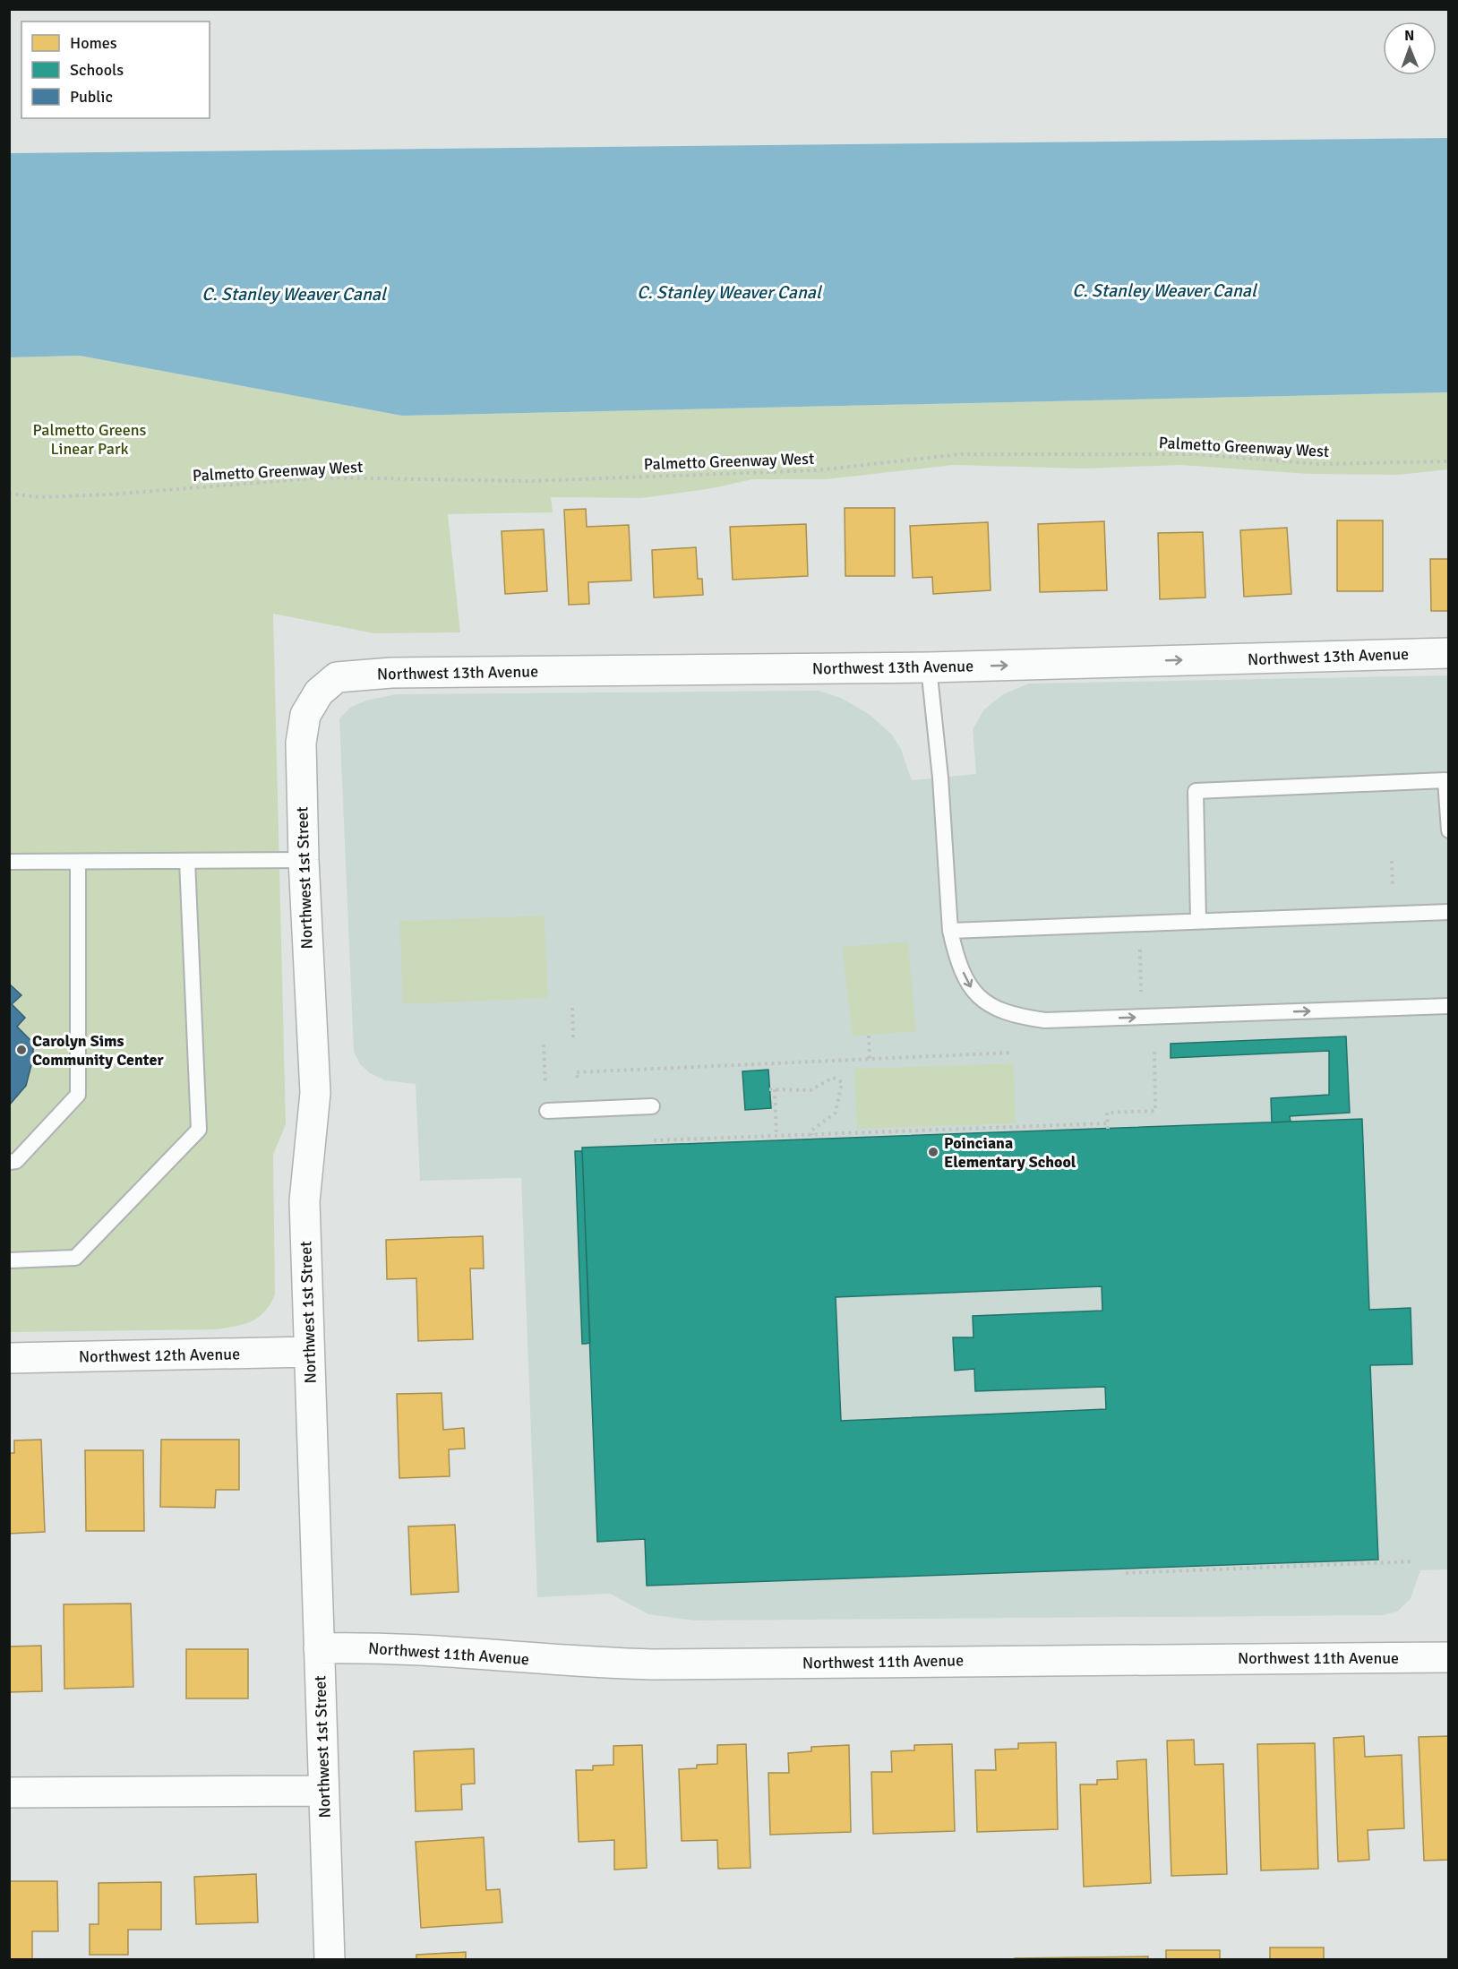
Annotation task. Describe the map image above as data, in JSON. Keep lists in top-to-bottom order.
{
  "streets": {
    "street": [
      "Northwest 13th Avenue",
      "Northwest 1st Street",
      "Northwest 12th Avenue",
      "Northwest 11th Avenue"
    ],
    "path": ["Palmetto Greenway West"]
  },
  "crossings": [
    ["Northwest 13th Avenue", "Northwest 1st Street"],
    ["Northwest 1st Street", "Northwest 12th Avenue"],
    ["Northwest 1st Street", "Northwest 11th Avenue"]
  ],
  "one_way": ["Northwest 13th Avenue"],
  "water": ["C. Stanley Weaver Canal"],
  "parks": ["Palmetto Greens Linear Park"],
  "places": ["Carolyn Sims Community Center", "Poinciana Elementary School"],
  "legend": ["Homes", "Schools", "Public"],
  "north": "top"
}
